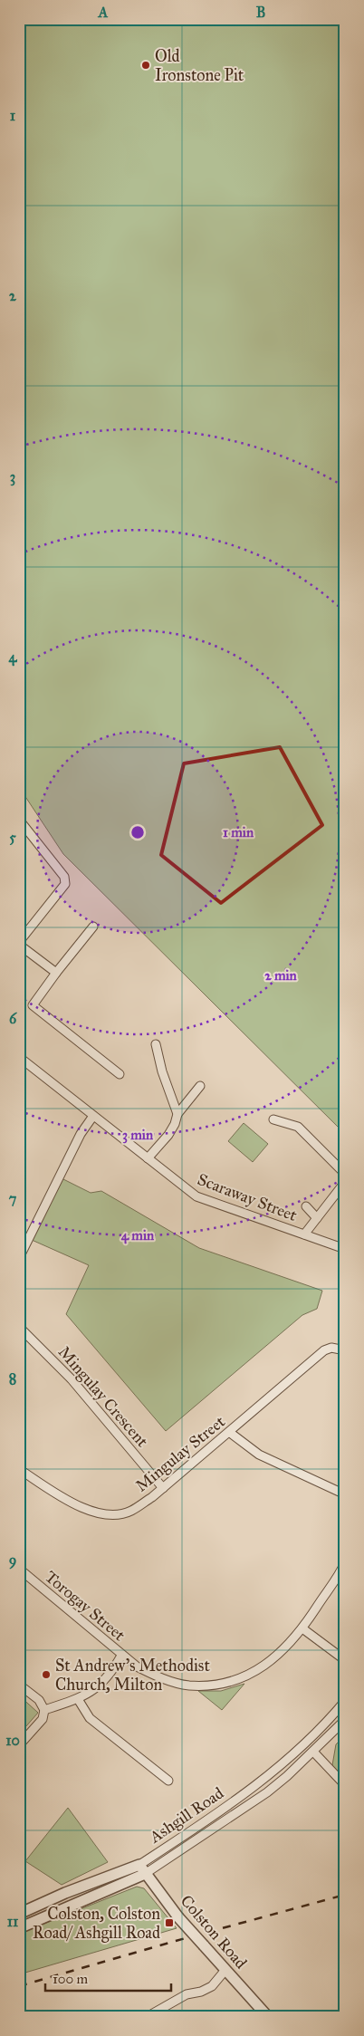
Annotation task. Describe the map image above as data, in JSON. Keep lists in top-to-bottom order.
{
  "streets": {
    "street": [
      "Scaraway Street",
      "Mingulay Crescent",
      "Mingulay Street",
      "Torogay Street",
      "Ashgill Road",
      "Colston Road"
    ]
  },
  "crossings": [
    ["Mingulay Crescent", "Mingulay Street"],
    ["Ashgill Road", "Colston Road"]
  ],
  "places": {
    "other": ["Old Ironstone Pit", "St Andrew's Methodist Church, Milton"],
    "transit": ["Colston, Colston Road/ Ashgill Road"]
  },
  "scale_bar": "100 m",
  "grid": {
    "columns": ["A", "B"],
    "rows": [
      "1",
      "2",
      "3",
      "4",
      "5",
      "6",
      "7",
      "8",
      "9",
      "10",
      "11"
    ]
  },
  "rings": [
    "1 min",
    "2 min",
    "3 min",
    "4 min"
  ]
}
